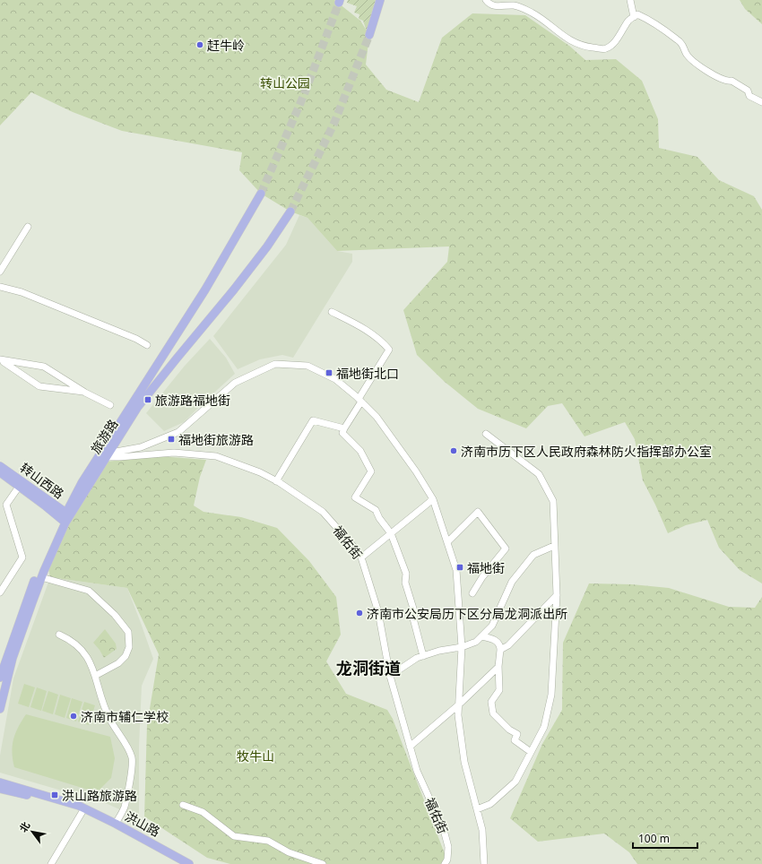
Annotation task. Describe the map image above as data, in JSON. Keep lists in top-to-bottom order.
{
  "streets": {
    "main road": ["旅游路", "转山西路", "洪山路"],
    "street": ["福佑街"]
  },
  "crossings": [
    ["旅游路", "转山西路"],
    ["旅游路", "福佑街"]
  ],
  "districts": ["龙洞街道"],
  "parks": ["转山公园", "牧牛山"],
  "places": {
    "other": [
      "赶牛岭",
      "济南市历下区人民政府森林防火指挥部办公室",
      "济南市公安局历下区分局龙洞派出所",
      "济南市辅仁学校"
    ],
    "transit": [
      "福地街北口",
      "旅游路福地街",
      "福地街旅游路",
      "福地街",
      "洪山路旅游路"
    ]
  },
  "scale_bar": "100 m",
  "north": "top left"
}
